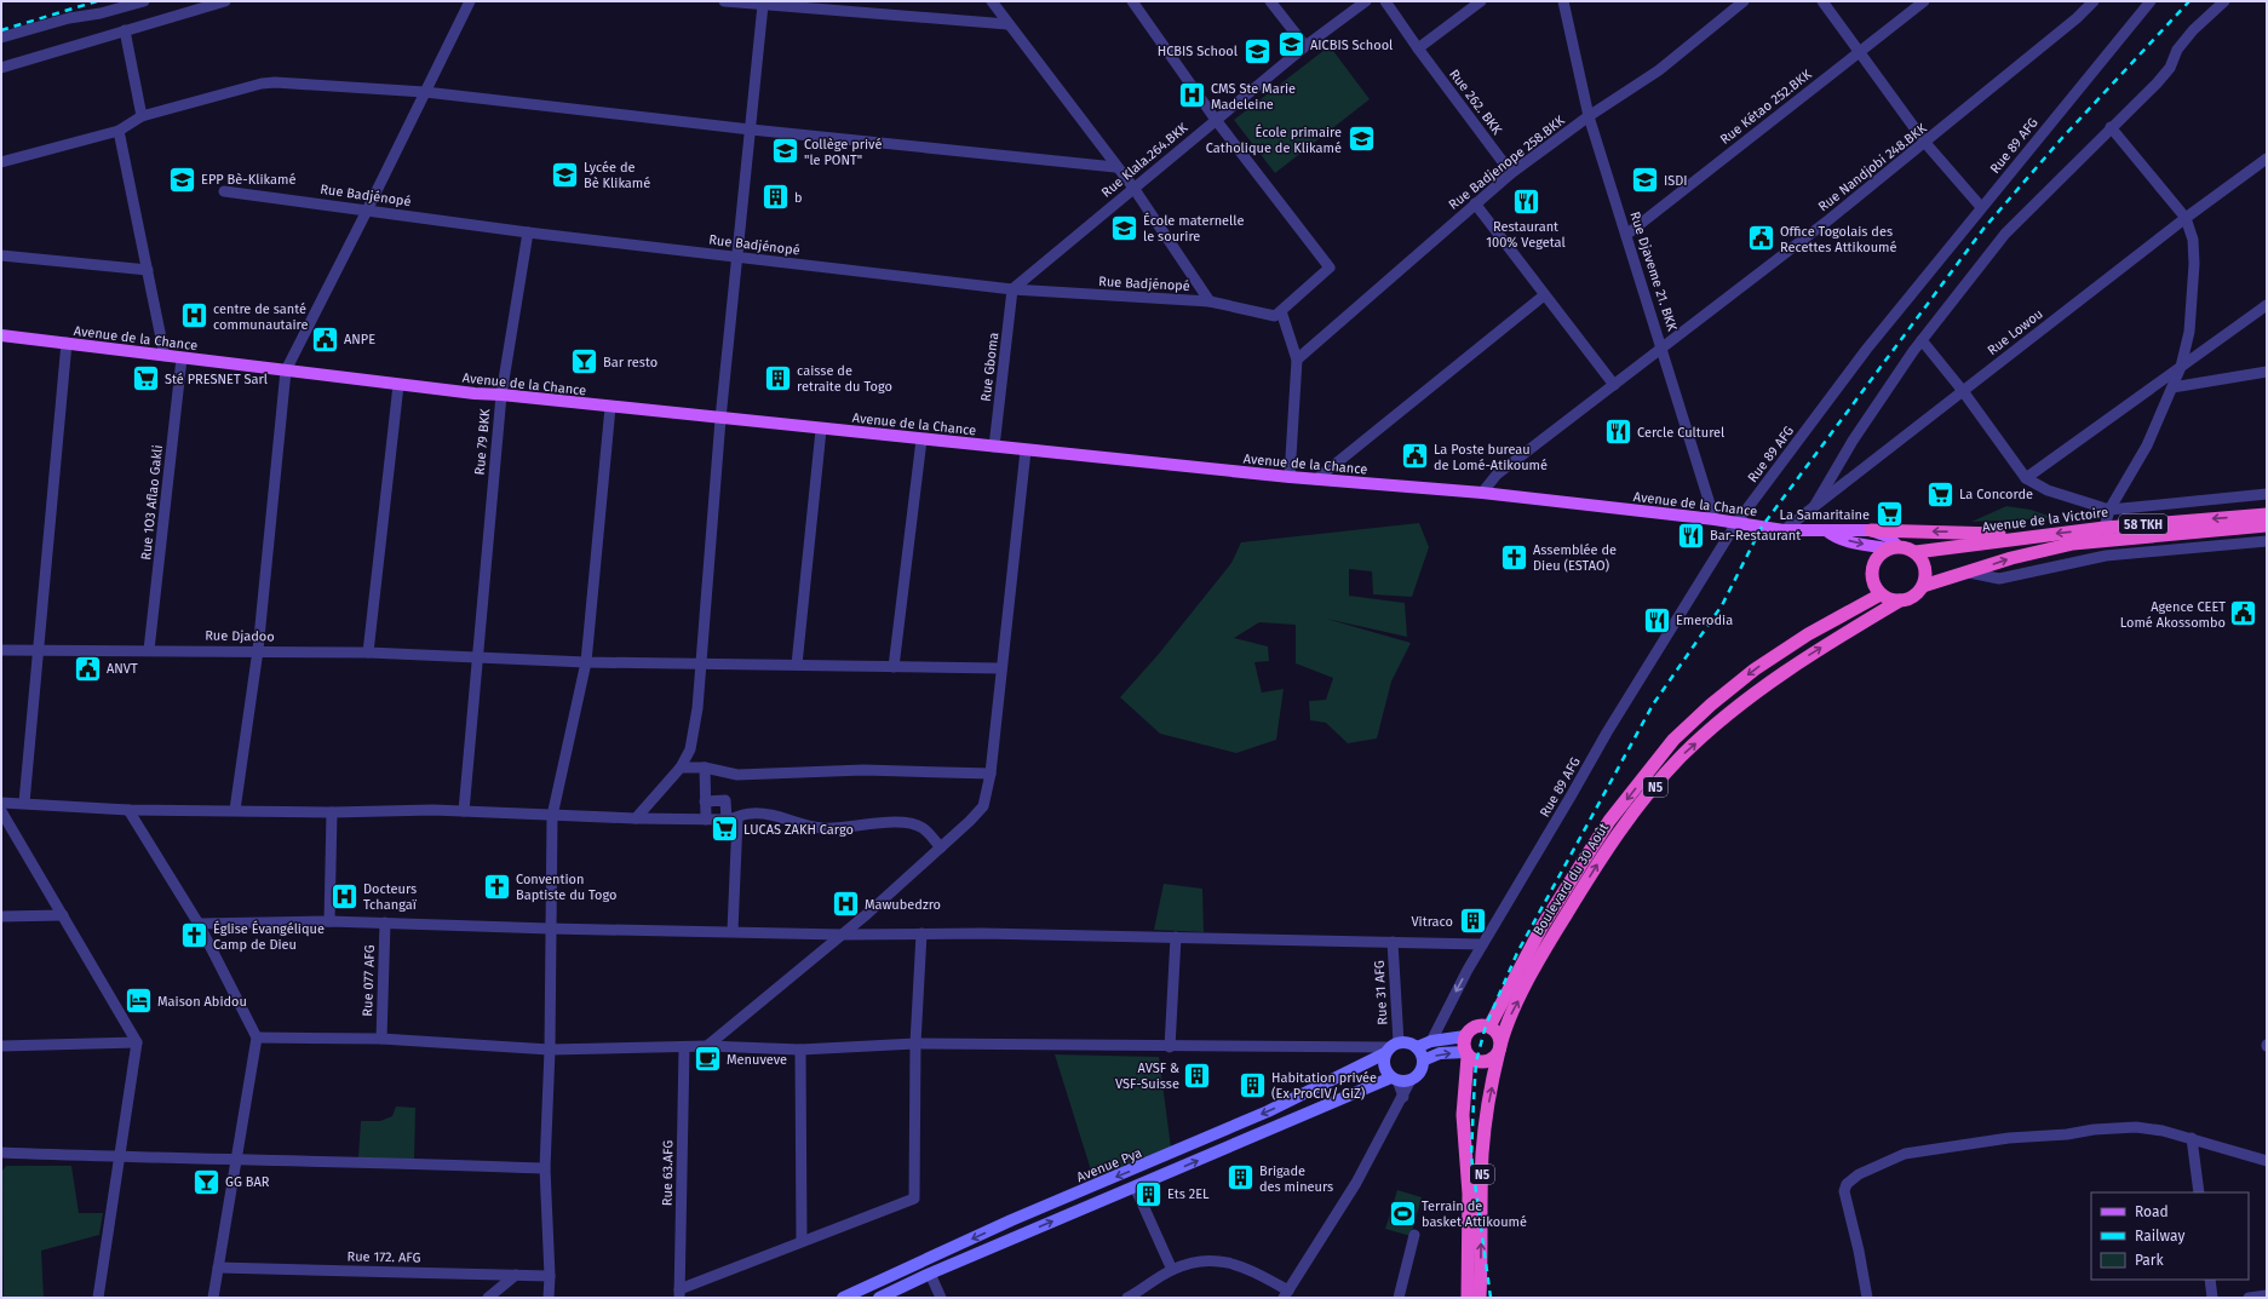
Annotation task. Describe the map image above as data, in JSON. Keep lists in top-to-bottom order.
{
  "streets": {
    "highway": [
      "Avenue de la Victoire",
      "58 TKH",
      "N5",
      "Boulevard du 30 Août"
    ],
    "main road": ["Avenue de la Chance", "Avenue Pya"],
    "street": [
      "Rue 262. BKK",
      "Rue Kétao 252.BKK",
      "Rue 89 AFG",
      "Rue Klala.264.BKK",
      "Rue Badjenope 258.BKK",
      "Rue Nandjobi 248.BKK",
      "Rue Badjénopé",
      "Rue Djaveme 21. BKK",
      "Rue Lowou",
      "Rue Gboma",
      "Rue 79 BKK",
      "Rue 1O3 Aflao Gakli",
      "Rue Djadoo",
      "Rue 077 AFG",
      "Rue 31 AFG",
      "Rue 63.AFG",
      "Rue 172. AFG"
    ]
  },
  "crossings": [
    ["Rue 262. BKK", "Rue Badjenope 258.BKK"],
    ["Rue Kétao 252.BKK", "Rue Djaveme 21. BKK"],
    ["Rue 89 AFG", "Avenue de la Chance"],
    ["Rue Klala.264.BKK", "Rue Badjénopé"],
    ["Rue Klala.264.BKK", "Rue Gboma"],
    ["Rue Badjenope 258.BKK", "Rue Djaveme 21. BKK"],
    ["Rue Nandjobi 248.BKK", "Rue Djaveme 21. BKK"],
    ["Rue Nandjobi 248.BKK", "Avenue de la Chance"],
    ["Rue Badjénopé", "Rue Gboma"],
    ["Rue Badjénopé", "Rue 79 BKK"],
    ["Rue Djaveme 21. BKK", "Avenue de la Chance"],
    ["Rue Lowou", "Avenue de la Chance"],
    ["Avenue de la Chance", "Rue Gboma"],
    ["Avenue de la Chance", "Rue 79 BKK"],
    ["Avenue de la Chance", "Rue 1O3 Aflao Gakli"],
    ["Avenue de la Chance", "Avenue de la Victoire"],
    ["Avenue de la Chance", "Boulevard du 30 Août"],
    ["Rue 79 BKK", "Rue Djadoo"],
    ["Rue 1O3 Aflao Gakli", "Rue Djadoo"],
    ["Avenue de la Victoire", "Boulevard du 30 Août"],
    ["N5", "Boulevard du 30 Août"],
    ["Rue 31 AFG", "Avenue Pya"]
  ],
  "places": {
    "school or university": [
      "AICBIS School",
      "HCBIS School",
      "École primaire Catholique de Klikamé",
      "Collège privé \"le PONT\"",
      "Lycée de Bè Klikamé",
      "EPP Bè-Klikamé",
      "ISDI",
      "École maternelle le sourire"
    ],
    "hospital": [
      "CMS Ste Marie Madeleine",
      "centre de santé communautaire",
      "Docteurs Tchangaï",
      "Mawubedzro"
    ],
    "building": [
      "b",
      "caisse de retraite du Togo",
      "Vitraco",
      "AVSF & VSF-Suisse",
      "Habitation privée (Ex ProCIV/ GiZ)",
      "Brigade des mineurs",
      "Ets 2EL"
    ],
    "restaurant": [
      "Restaurant 100% Vegetal",
      "Cercle Culturel",
      "Bar-Restaurant",
      "Emerodia"
    ],
    "public building": [
      "Office Togolais des Recettes Attikoumé",
      "ANPE",
      "La Poste bureau de Lomé-Atikoumé",
      "Agence CEET Lomé Akossombo",
      "ANVT"
    ],
    "bar": ["Bar resto", "GG BAR"],
    "supermarket": [
      "Sté PRESNET Sarl",
      "La Concorde",
      "La Samaritaine",
      "LUCAS ZAKH Cargo"
    ],
    "church": ["Assemblée de Dieu (ESTAO)", "Convention Baptiste du Togo", "Église Évangélique Camp de Dieu"],
    "hotel": ["Maison Abidou"],
    "cafe": ["Menuveve"],
    "sports": ["Terrain de basket Attikoumé"]
  },
  "legend": ["Road", "Railway", "Park"]
}
